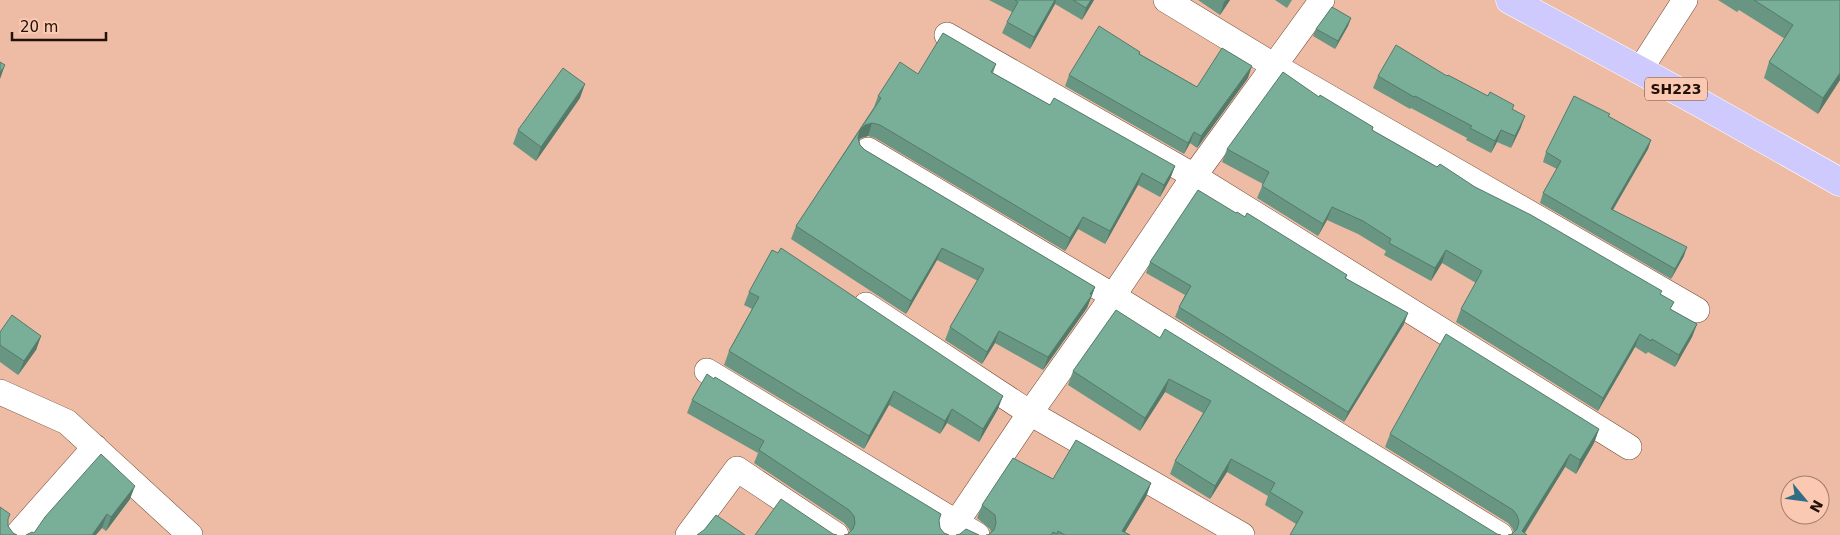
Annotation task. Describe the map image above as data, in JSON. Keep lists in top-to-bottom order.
{
  "streets": {
    "main road": ["SH223"]
  },
  "scale_bar": "20 m",
  "north": "bottom right"
}
